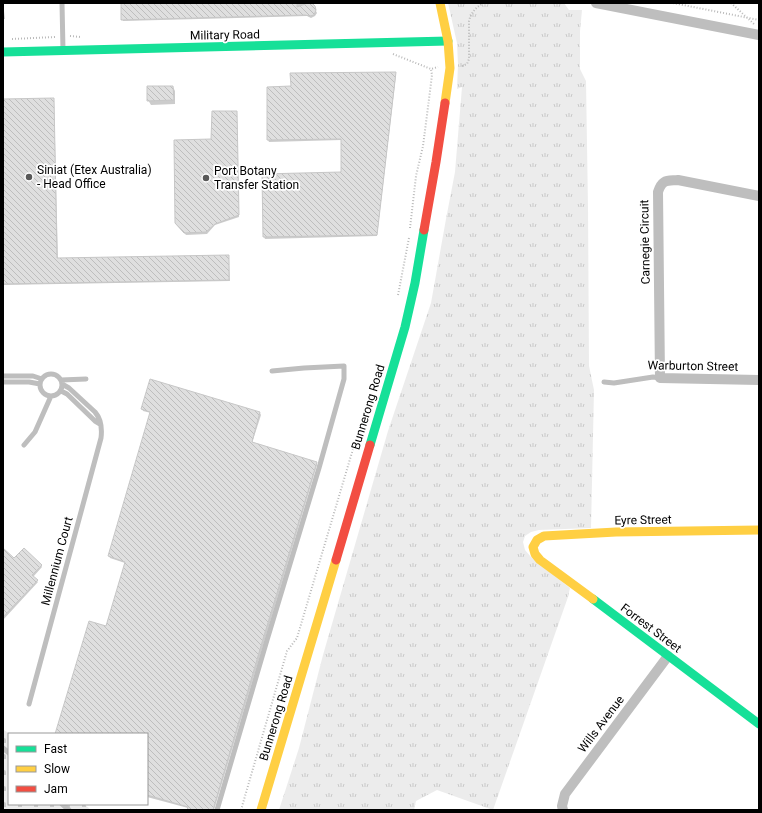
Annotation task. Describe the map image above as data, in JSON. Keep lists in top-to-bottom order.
{
  "streets": {
    "street": [
      "Military Road",
      "Carnegie Circuit",
      "Warburton Street",
      "Bunnerong Road",
      "Eyre Street",
      "Forrest Street",
      "Wills Avenue"
    ],
    "lane": ["Millennium Court"]
  },
  "crossings": [
    ["Military Road", "Bunnerong Road"],
    ["Carnegie Circuit", "Warburton Street"],
    ["Eyre Street", "Forrest Street"],
    ["Forrest Street", "Wills Avenue"]
  ],
  "places": ["Siniat (Etex Australia) - Head Office", "Port Botany Transfer Station"],
  "legend": ["Fast", "Slow", "Jam"]
}
